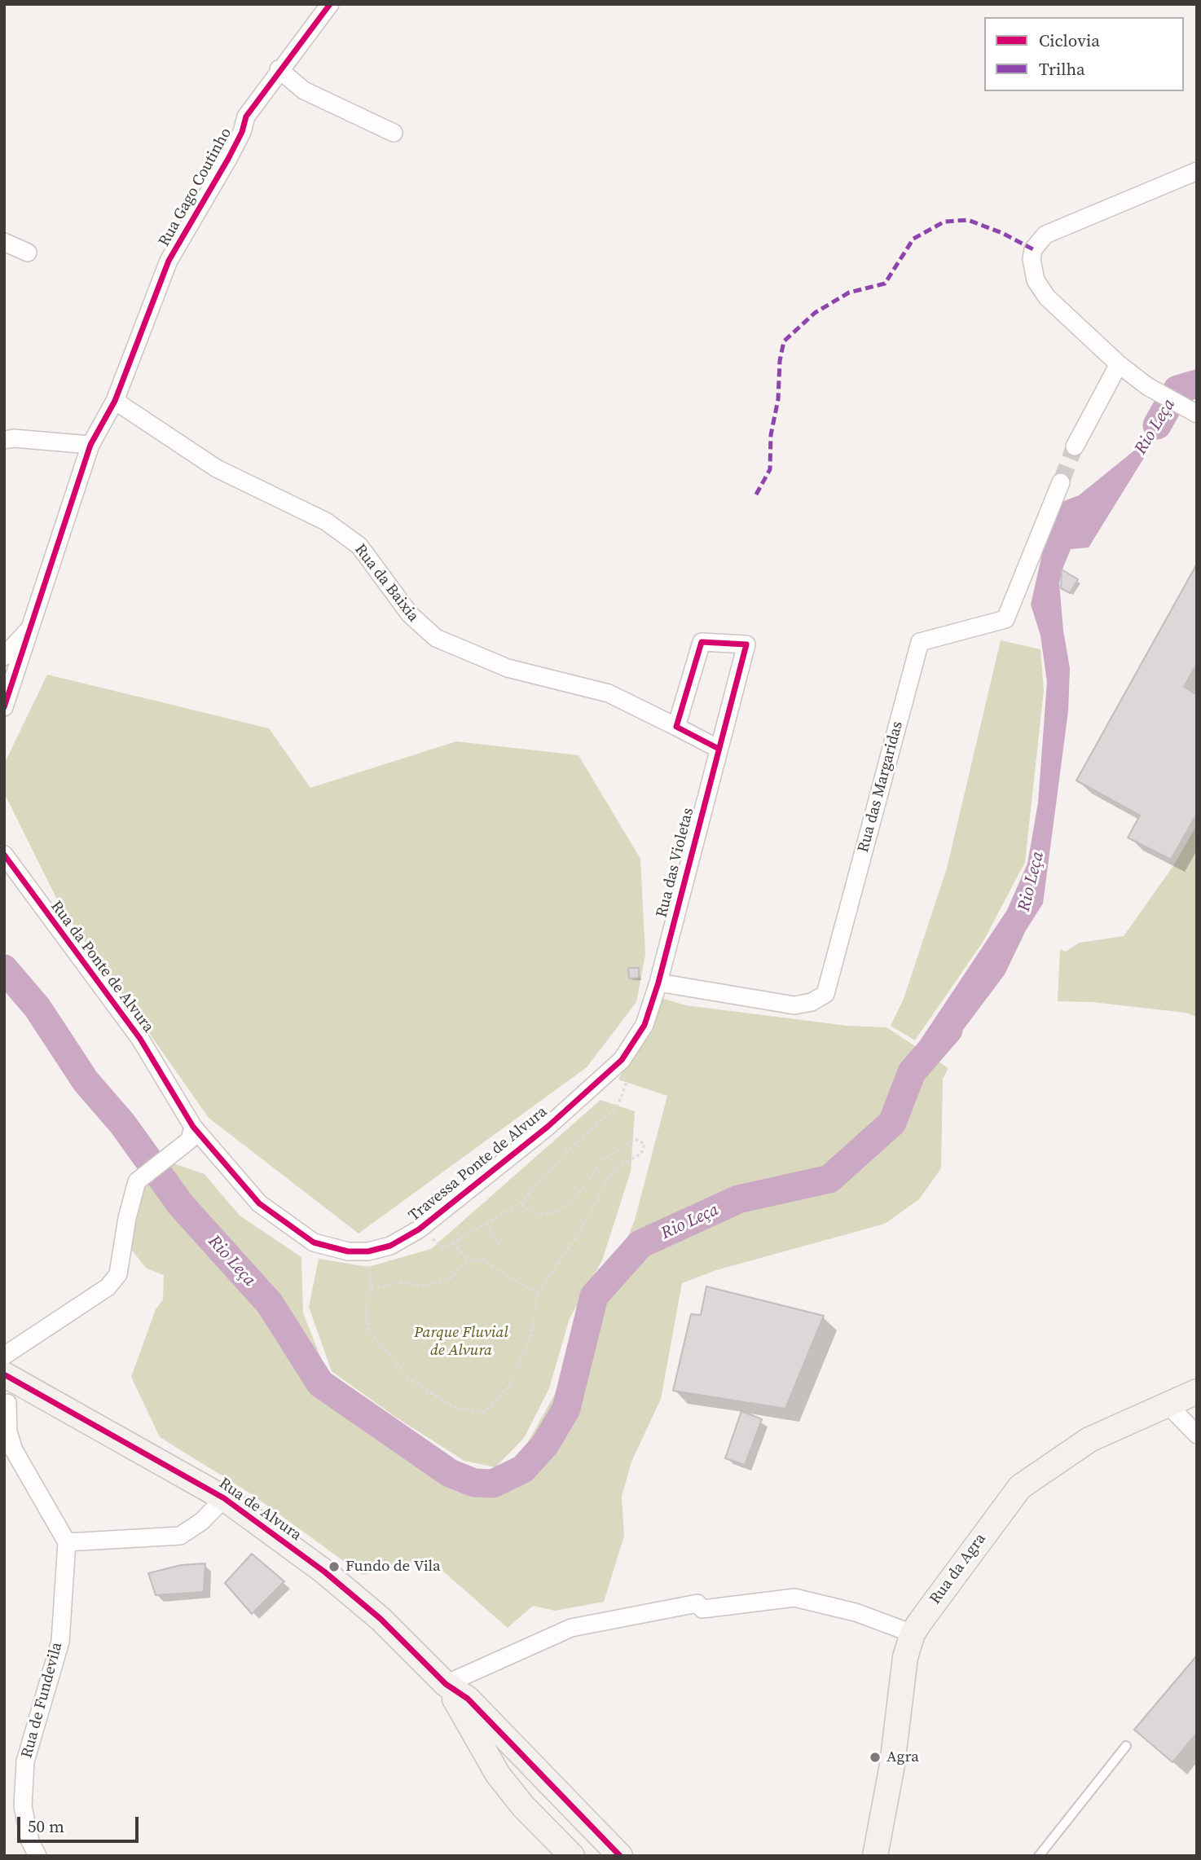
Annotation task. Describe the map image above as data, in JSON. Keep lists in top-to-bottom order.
{
  "streets": {
    "street": [
      "Rua Gago Coutinho",
      "Rua da Baixia",
      "Rua das Margaridas",
      "Rua das Violetas",
      "Rua da Ponte de Alvura",
      "Travessa Ponte de Alvura",
      "Rua de Alvura",
      "Rua da Agra",
      "Rua de Fundevila"
    ]
  },
  "crossings": [
    ["Rua Gago Coutinho", "Rua da Baixia"],
    ["Rua da Baixia", "Rua das Violetas"],
    ["Rua das Margaridas", "Rua das Violetas"],
    ["Rua das Margaridas", "Travessa Ponte de Alvura"],
    ["Rua das Violetas", "Travessa Ponte de Alvura"],
    ["Rua da Ponte de Alvura", "Travessa Ponte de Alvura"]
  ],
  "water": ["Rio Leça"],
  "parks": ["Parque Fluvial de Alvura"],
  "places": ["Fundo de Vila", "Agra"],
  "legend": ["Ciclovia", "Trilha"],
  "scale_bar": "50 m"
}
